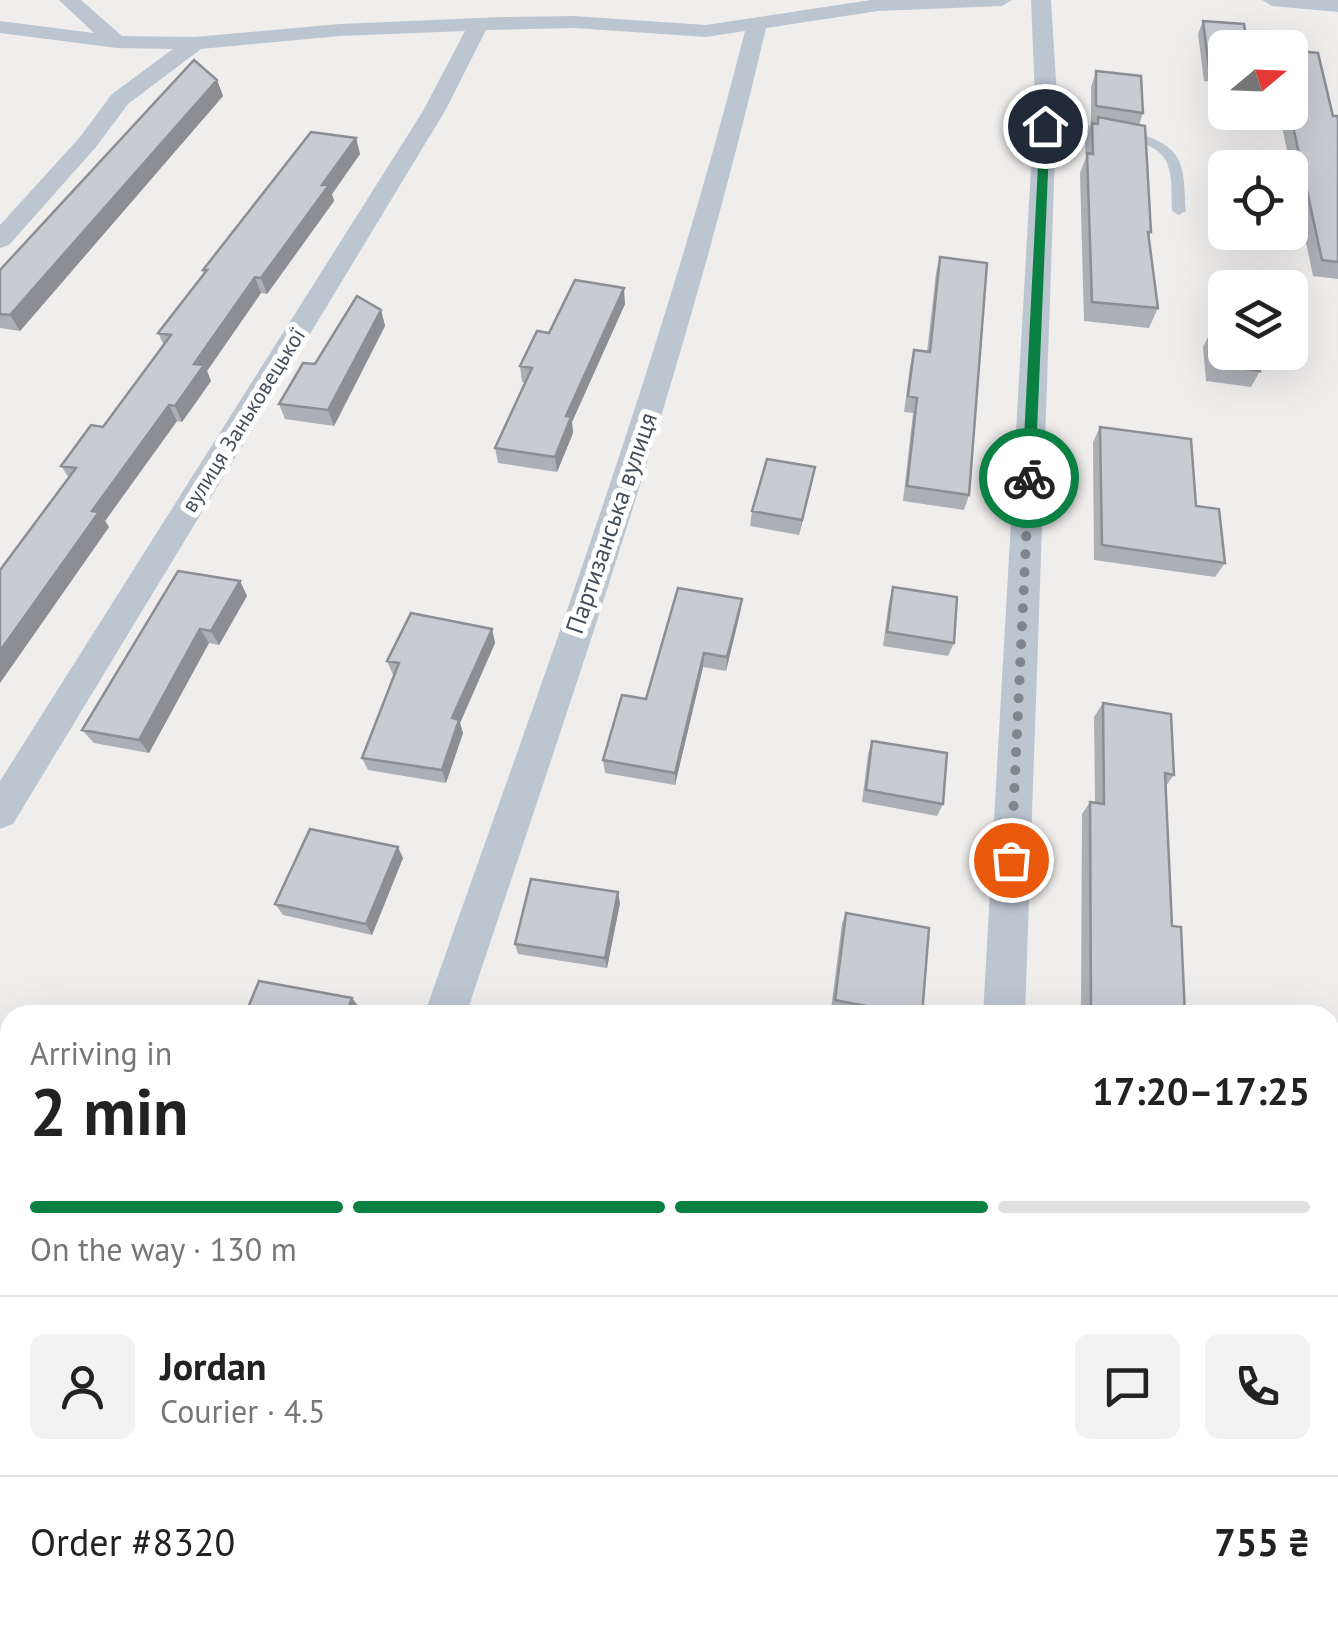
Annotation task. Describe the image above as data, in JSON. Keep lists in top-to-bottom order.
{
  "streets": {
    "street": ["вулиця Заньковецької", "Партизанська вулиця"]
  },
  "north": "right",
  "page": {
    "heading": ["2 min", "Arriving in", "17:20–17:25"],
    "panel": [
      "Jordan",
      "Courier · 4.5",
      "Order #8320",
      "755 ₴"
    ],
    "bar": "On the way · 130 m"
  }
}
